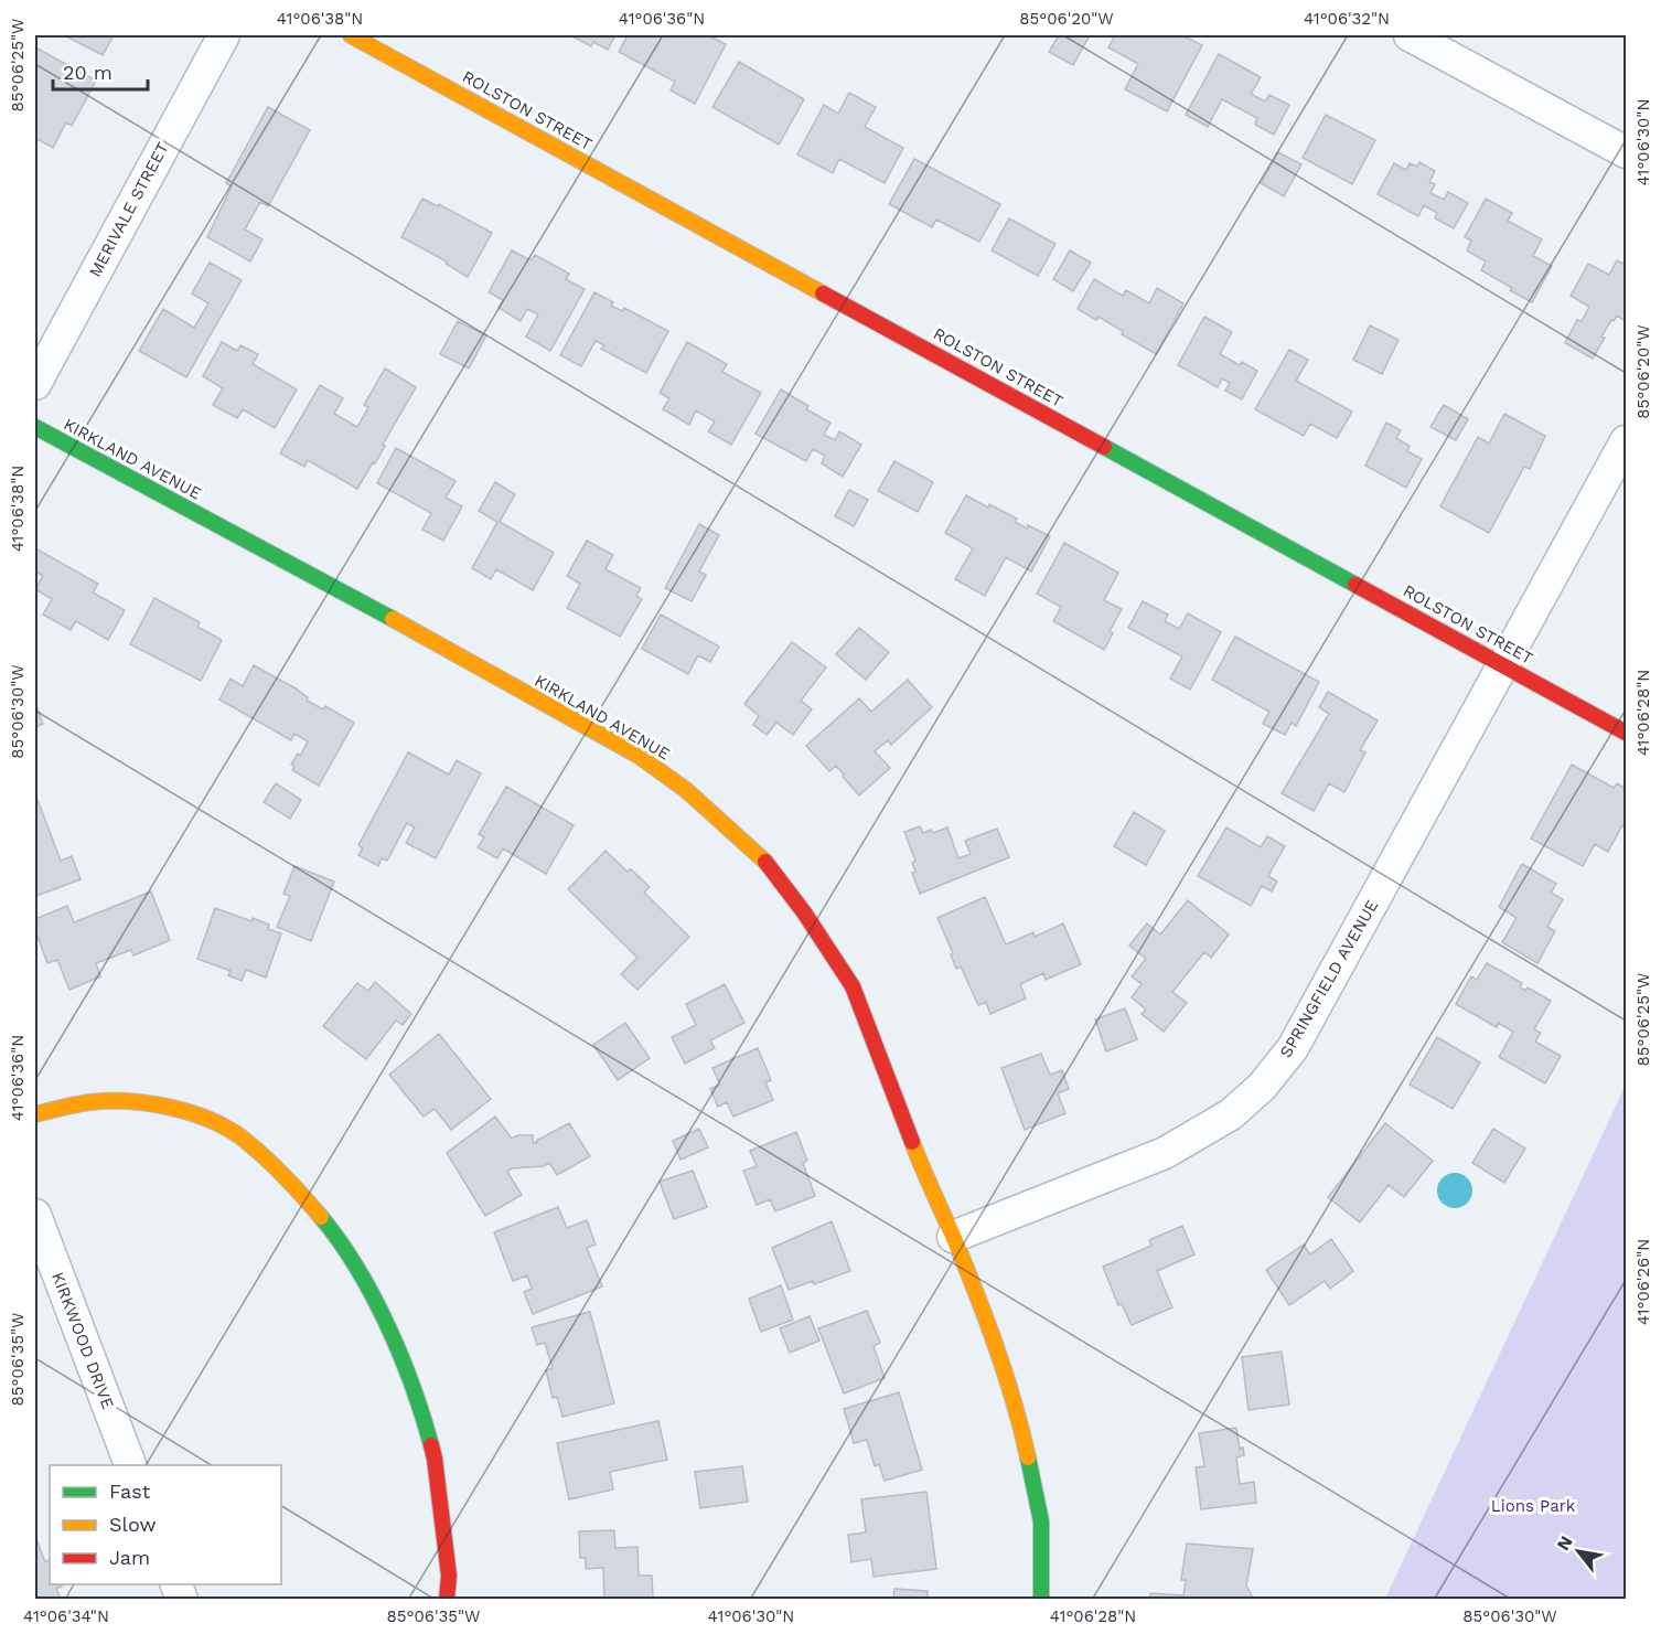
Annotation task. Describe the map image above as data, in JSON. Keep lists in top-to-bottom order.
{
  "streets": {
    "street": [
      "ROLSTON STREET",
      "MERIVALE STREET",
      "KIRKLAND AVENUE",
      "SPRINGFIELD AVENUE",
      "KIRKWOOD DRIVE"
    ]
  },
  "crossings": [
    ["ROLSTON STREET", "SPRINGFIELD AVENUE"],
    ["KIRKLAND AVENUE", "SPRINGFIELD AVENUE"]
  ],
  "parks": ["Lions Park"],
  "legend": ["Fast", "Slow", "Jam"],
  "scale_bar": "20 m",
  "north": "top left",
  "coordinates": [
    "41°06'38\"N",
    "41°06'36\"N",
    "85°06'20\"W",
    "41°06'32\"N",
    "85°06'25\"W",
    "41°06'30\"N",
    "85°06'30\"W",
    "41°06'28\"N",
    "41°06'26\"N",
    "85°06'35\"W",
    "41°06'34\"N"
  ]
}
